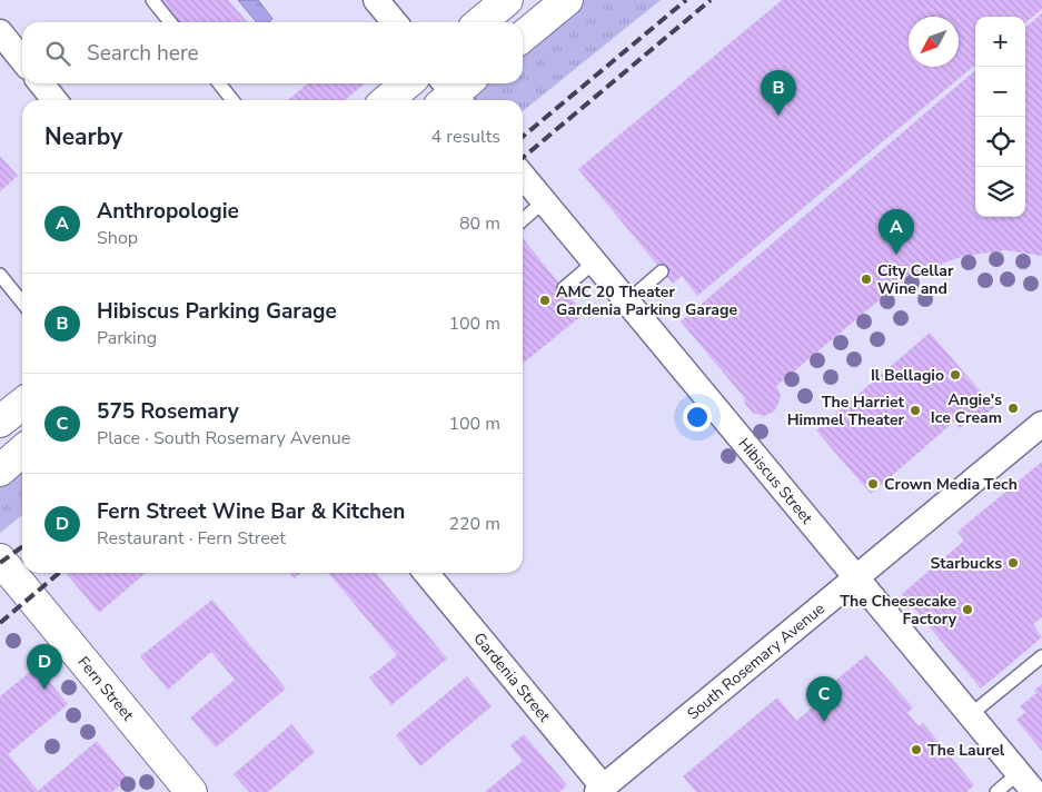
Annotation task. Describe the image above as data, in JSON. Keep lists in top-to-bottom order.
{
  "streets": {
    "street": [
      "Hibiscus Street",
      "South Rosemary Avenue",
      "Gardenia Street",
      "Fern Street"
    ]
  },
  "crossings": [
    ["Hibiscus Street", "South Rosemary Avenue"],
    ["South Rosemary Avenue", "Gardenia Street"]
  ],
  "places": [
    "City Cellar Wine and",
    "AMC 20 Theater Gardenia Parking Garage",
    "Il Bellagio",
    "Angie's Ice Cream",
    "The Harriet Himmel Theater",
    "Crown Media Tech",
    "Starbucks",
    "The Cheesecake Factory",
    "The Laurel"
  ],
  "north": "bottom left",
  "page": {
    "map_buttons": ["+", "−"],
    "search": "Search here",
    "pins": [
      "B",
      "A",
      "D",
      "C"
    ],
    "heading": ["Nearby", "4 results"],
    "list": [
      {
        "mark": "A",
        "name": "Anthropologie",
        "note": "Shop",
        "value": "80 m"
      },
      {
        "mark": "B",
        "name": "Hibiscus Parking Garage",
        "note": "Parking",
        "value": "100 m"
      },
      {
        "mark": "C",
        "name": "575 Rosemary",
        "note": "Place · South Rosemary Avenue",
        "value": "100 m"
      },
      {
        "mark": "D",
        "name": "Fern Street Wine Bar & Kitchen",
        "note": "Restaurant · Fern Street",
        "value": "220 m"
      }
    ]
  }
}
